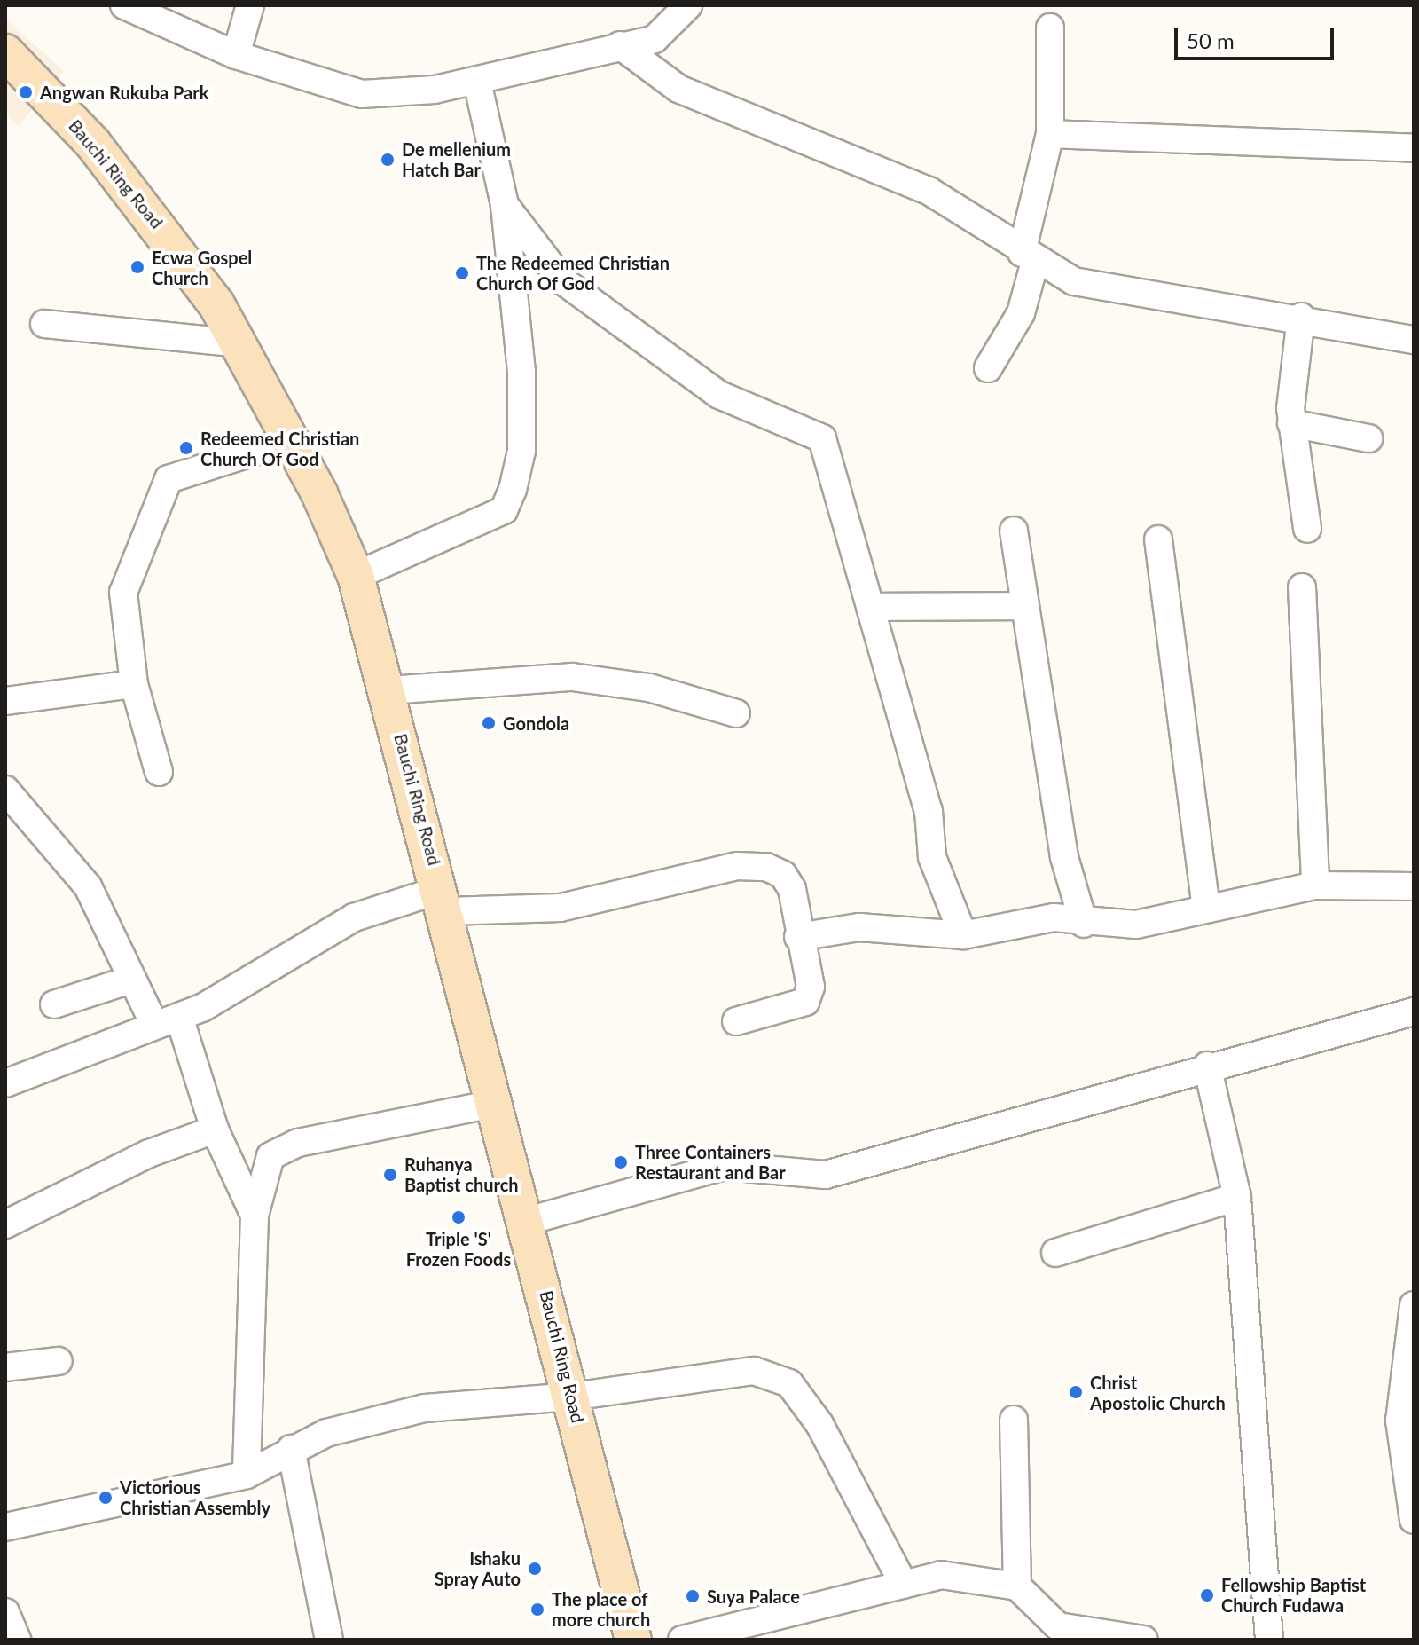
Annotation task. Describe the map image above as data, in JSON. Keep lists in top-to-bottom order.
{
  "streets": {
    "main road": ["Bauchi Ring Road"]
  },
  "places": [
    "Angwan Rukuba Park",
    "De mellenium Hatch Bar",
    "Ecwa Gospel Church",
    "The Redeemed Christian Church Of God",
    "Redeemed Christian Church Of God",
    "Gondola",
    "Three Containers Restaurant and Bar",
    "Ruhanya Baptist church",
    "Triple 'S' Frozen Foods",
    "Christ Apostolic Church",
    "Victorious Christian Assembly",
    "Ishaku Spray Auto",
    "Fellowship Baptist Church Fudawa",
    "Suya Palace",
    "The place of more church"
  ],
  "scale_bar": "50 m"
}
